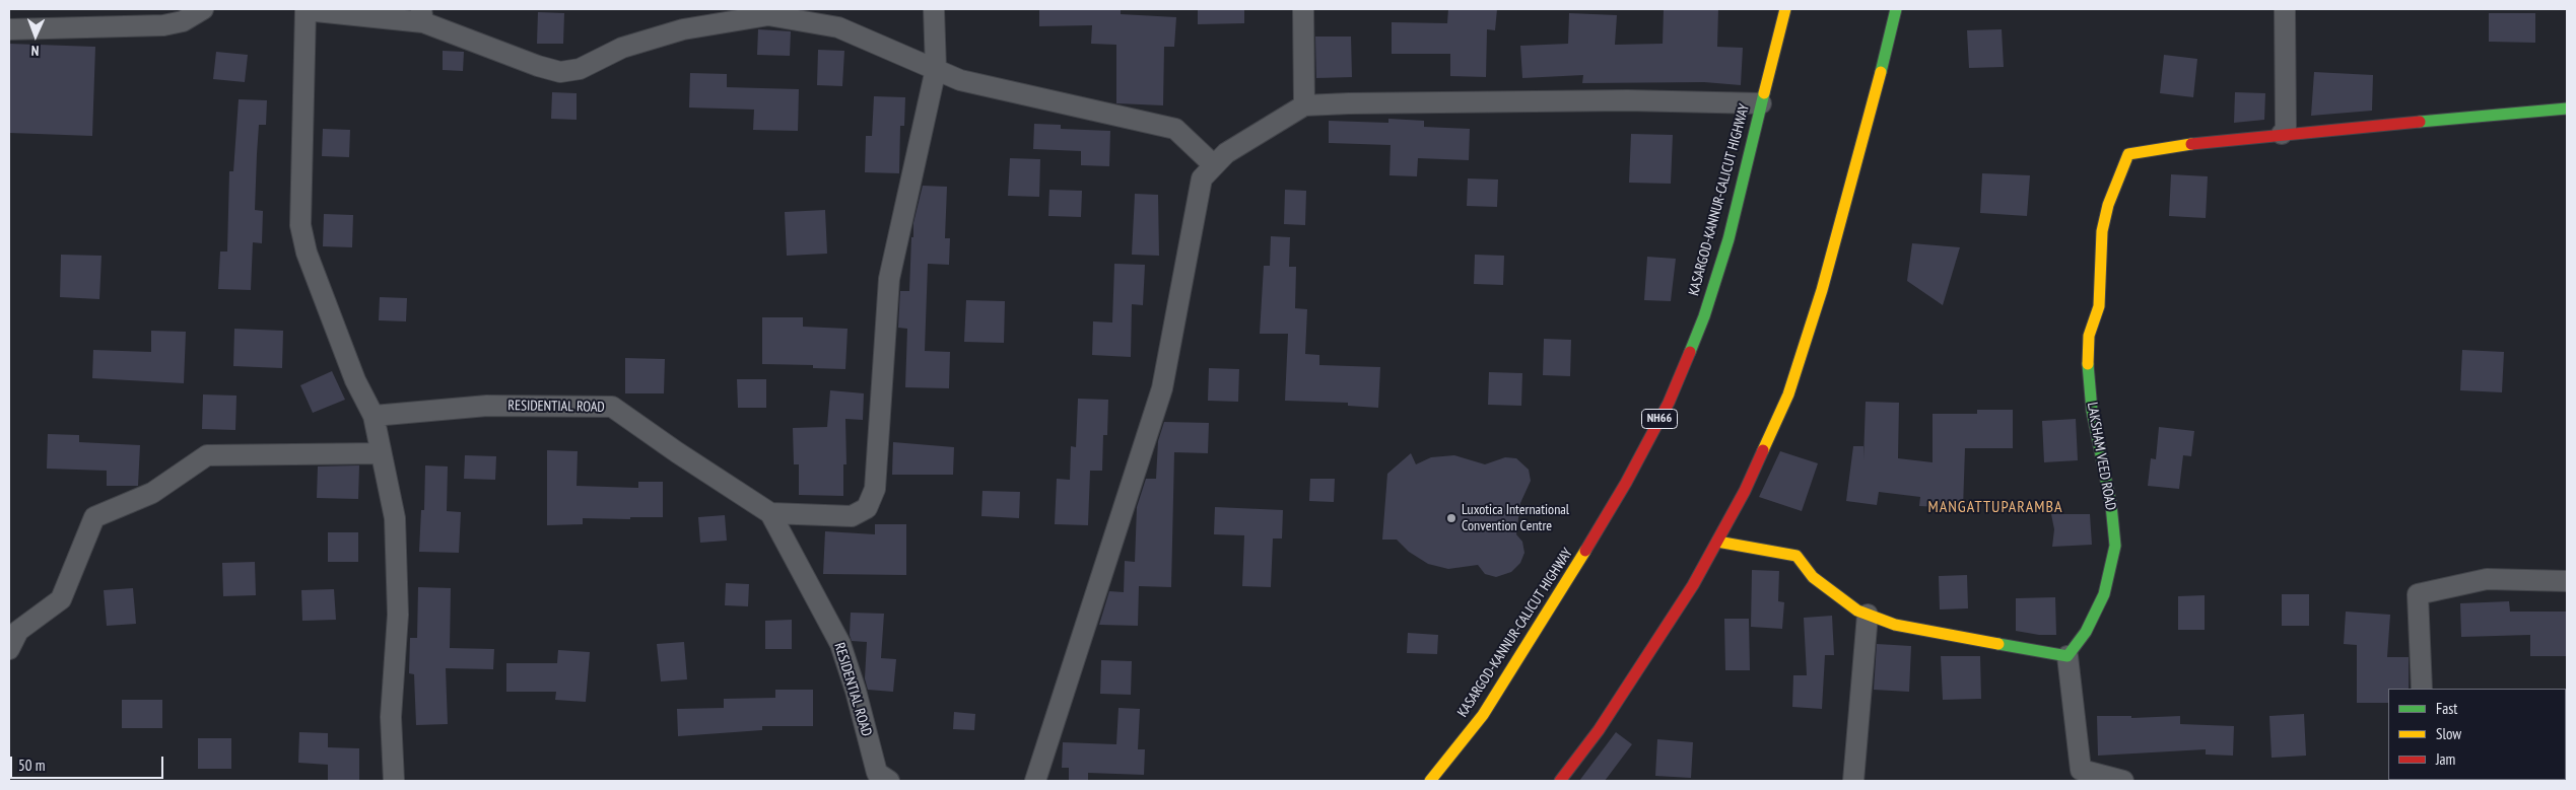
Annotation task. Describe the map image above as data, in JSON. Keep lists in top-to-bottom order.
{
  "streets": {
    "main road": ["KASARGOD-KANNUR-CALICUT HIGHWAY", "NH66", "LAKSHAM VEED ROAD"],
    "street": ["RESIDENTIAL ROAD"]
  },
  "districts": ["MANGATTUPARAMBA"],
  "places": ["Luxotica International Convention Centre"],
  "legend": ["Fast", "Slow", "Jam"],
  "scale_bar": "50 m",
  "north": "bottom"
}
